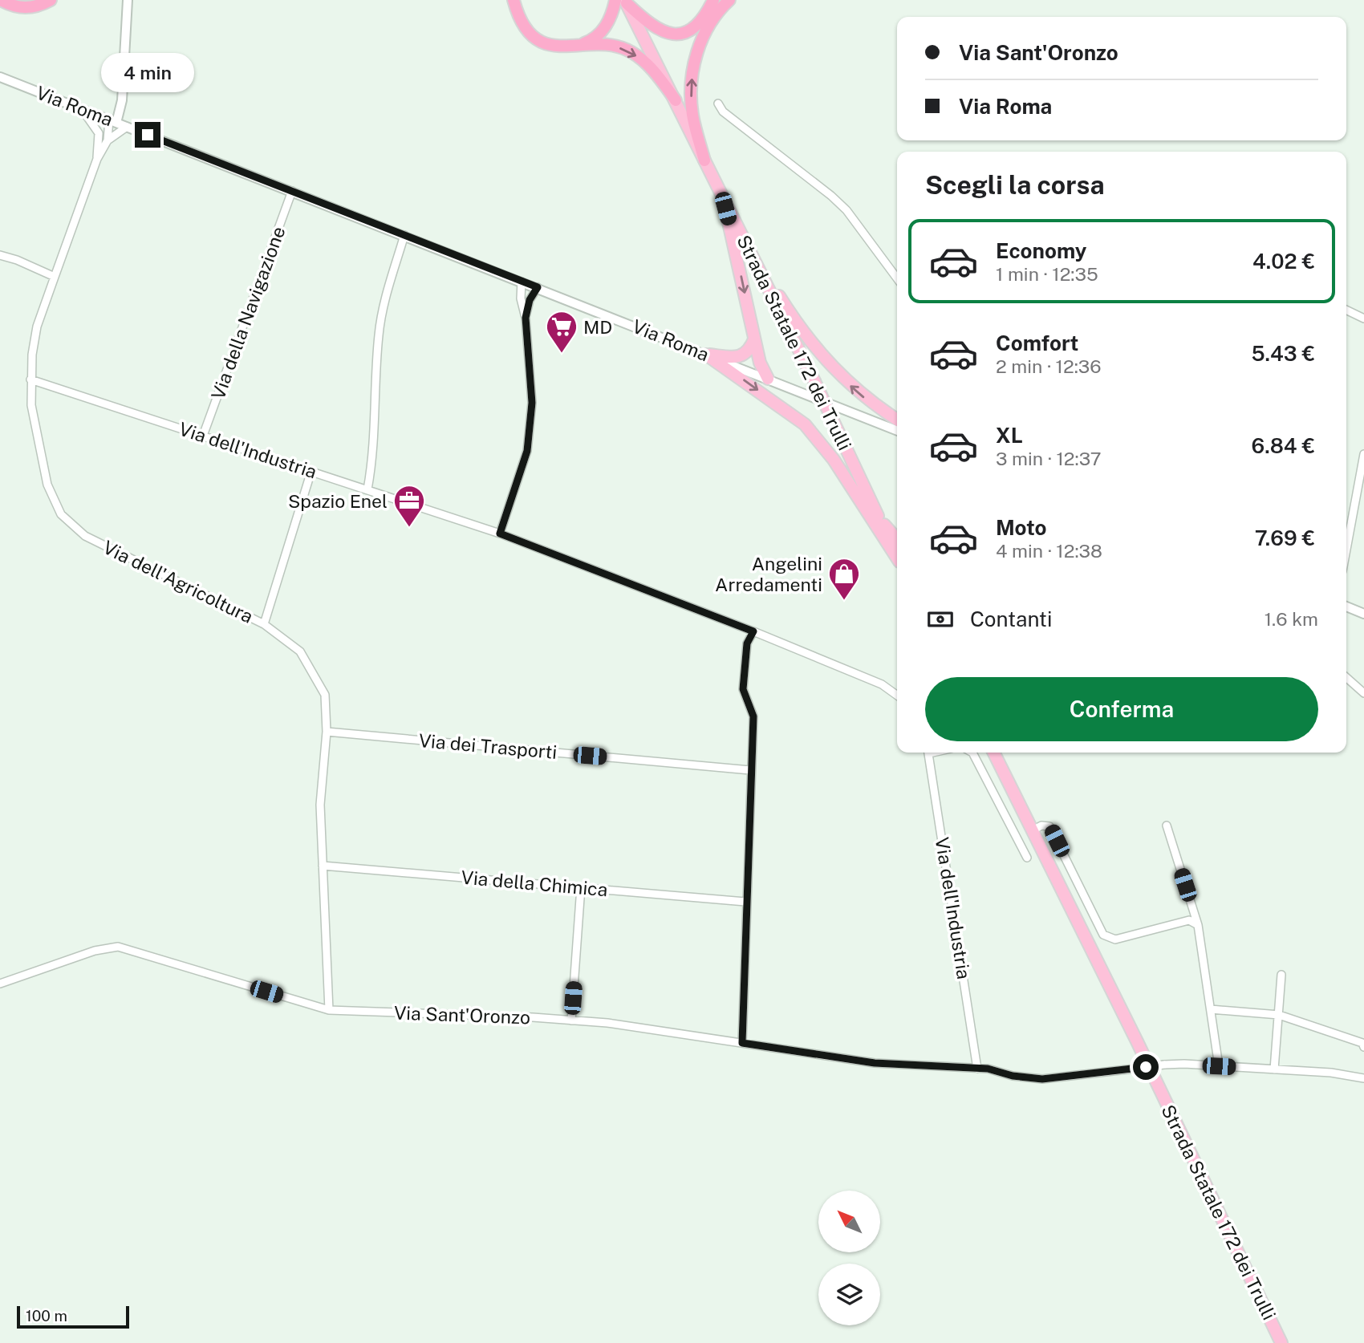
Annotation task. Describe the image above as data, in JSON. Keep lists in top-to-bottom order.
{
  "streets": {
    "main road": ["Strada Statale 172 dei Trulli"],
    "street": [
      "Via Roma",
      "Via della Navigazione",
      "Via dell'Industria",
      "Via dell'Agricoltura",
      "Via dei Trasporti",
      "Via della Chimica",
      "Via Sant'Oronzo"
    ]
  },
  "crossings": [
    ["Via Roma", "Via della Navigazione"],
    ["Via Roma", "Via dell'Agricoltura"],
    ["Via della Navigazione", "Via dell'Industria"],
    ["Via dell'Industria", "Via dell'Agricoltura"],
    ["Via dell'Industria", "Via Sant'Oronzo"],
    ["Via dell'Agricoltura", "Via dei Trasporti"],
    ["Via dell'Agricoltura", "Via della Chimica"],
    ["Via dell'Agricoltura", "Via Sant'Oronzo"]
  ],
  "places": {
    "supermarket": ["MD"],
    "office": ["Spazio Enel"],
    "shop": ["Angelini Arredamenti"]
  },
  "scale_bar": "100 m",
  "north": "top left",
  "page": {
    "banner": ["Via Sant'Oronzo", "Via Roma"],
    "bubble": "4 min",
    "heading": "Scegli la corsa",
    "list": [
      {
        "name": "Economy",
        "note": "1 min · 12:35",
        "value": "4.02 €"
      },
      {
        "name": "Comfort",
        "note": "2 min · 12:36",
        "value": "5.43 €"
      },
      {
        "name": "XL",
        "note": "3 min · 12:37",
        "value": "6.84 €"
      },
      {
        "name": "Moto",
        "note": "4 min · 12:38",
        "value": "7.69 €"
      }
    ],
    "pay": ["Contanti", "1.6 km"],
    "buttons": "Conferma",
    "scale": "100 m"
  }
}
